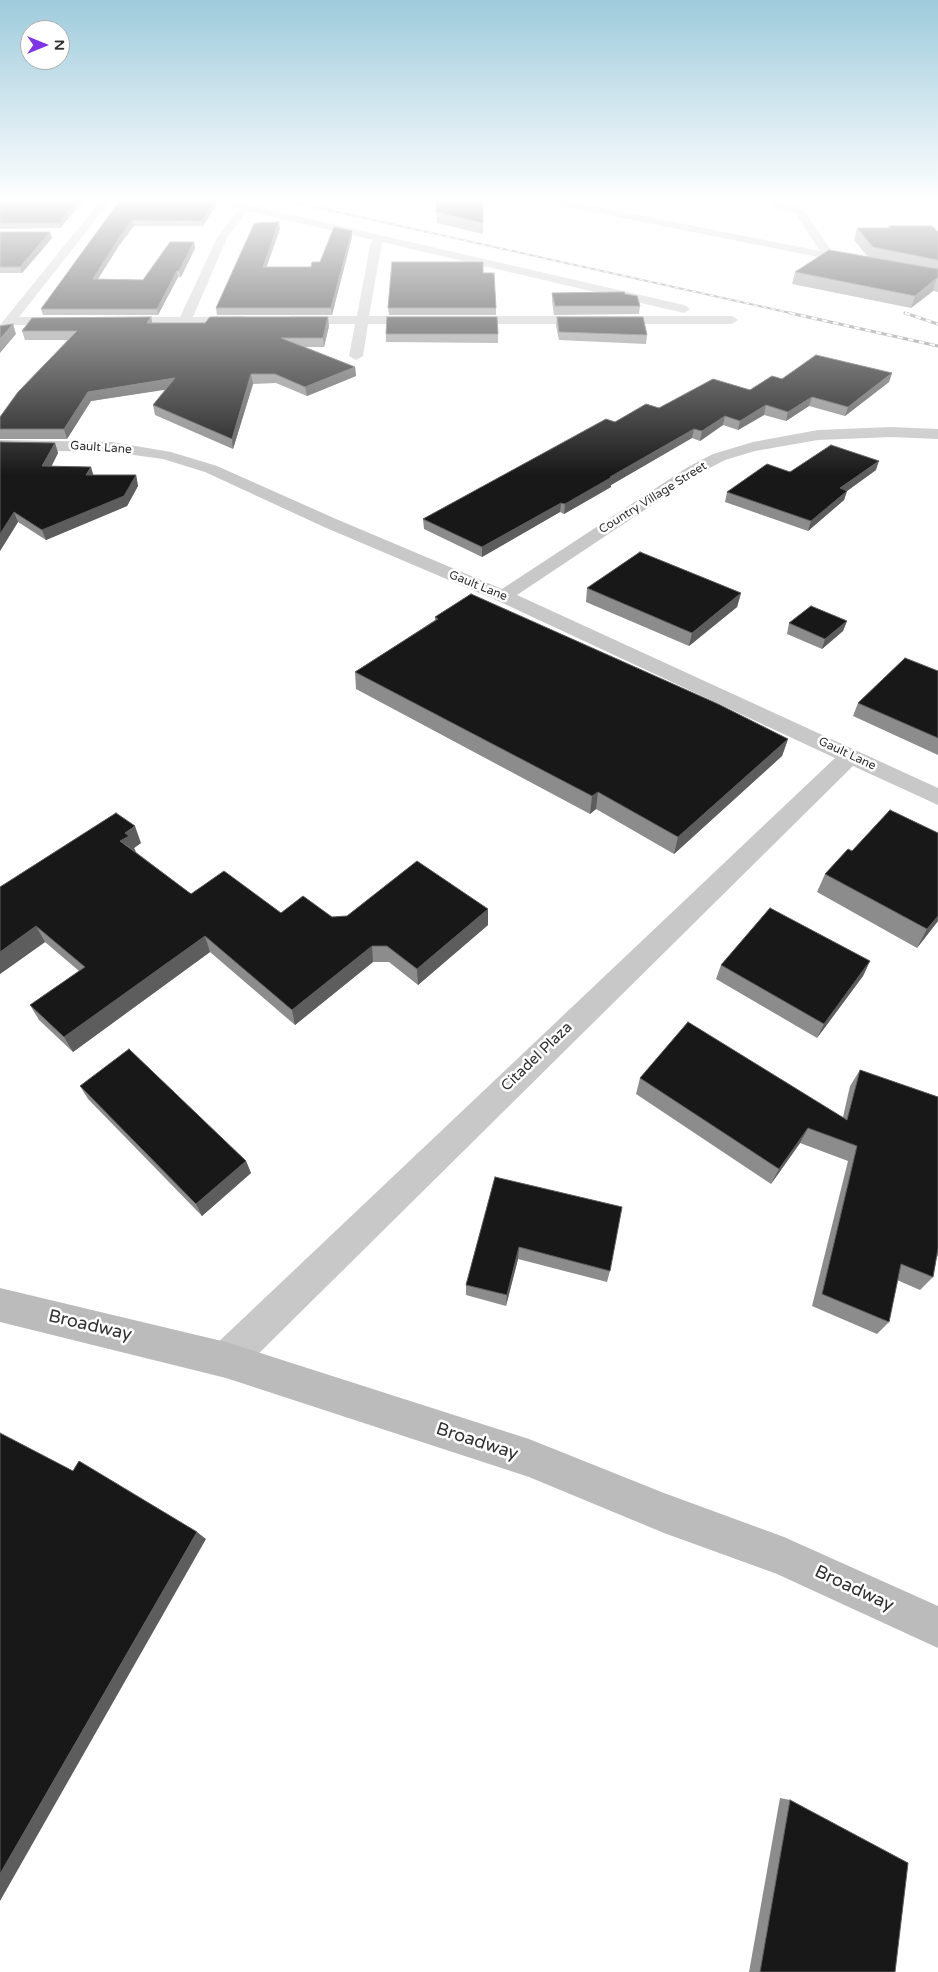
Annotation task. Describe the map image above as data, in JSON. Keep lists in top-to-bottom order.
{
  "streets": {
    "main road": ["Broadway"],
    "street": ["Gault Lane", "Country Village Street", "Citadel Plaza"]
  },
  "crossings": [
    ["Gault Lane", "Country Village Street"],
    ["Gault Lane", "Citadel Plaza"],
    ["Citadel Plaza", "Broadway"]
  ],
  "north": "right"
}
